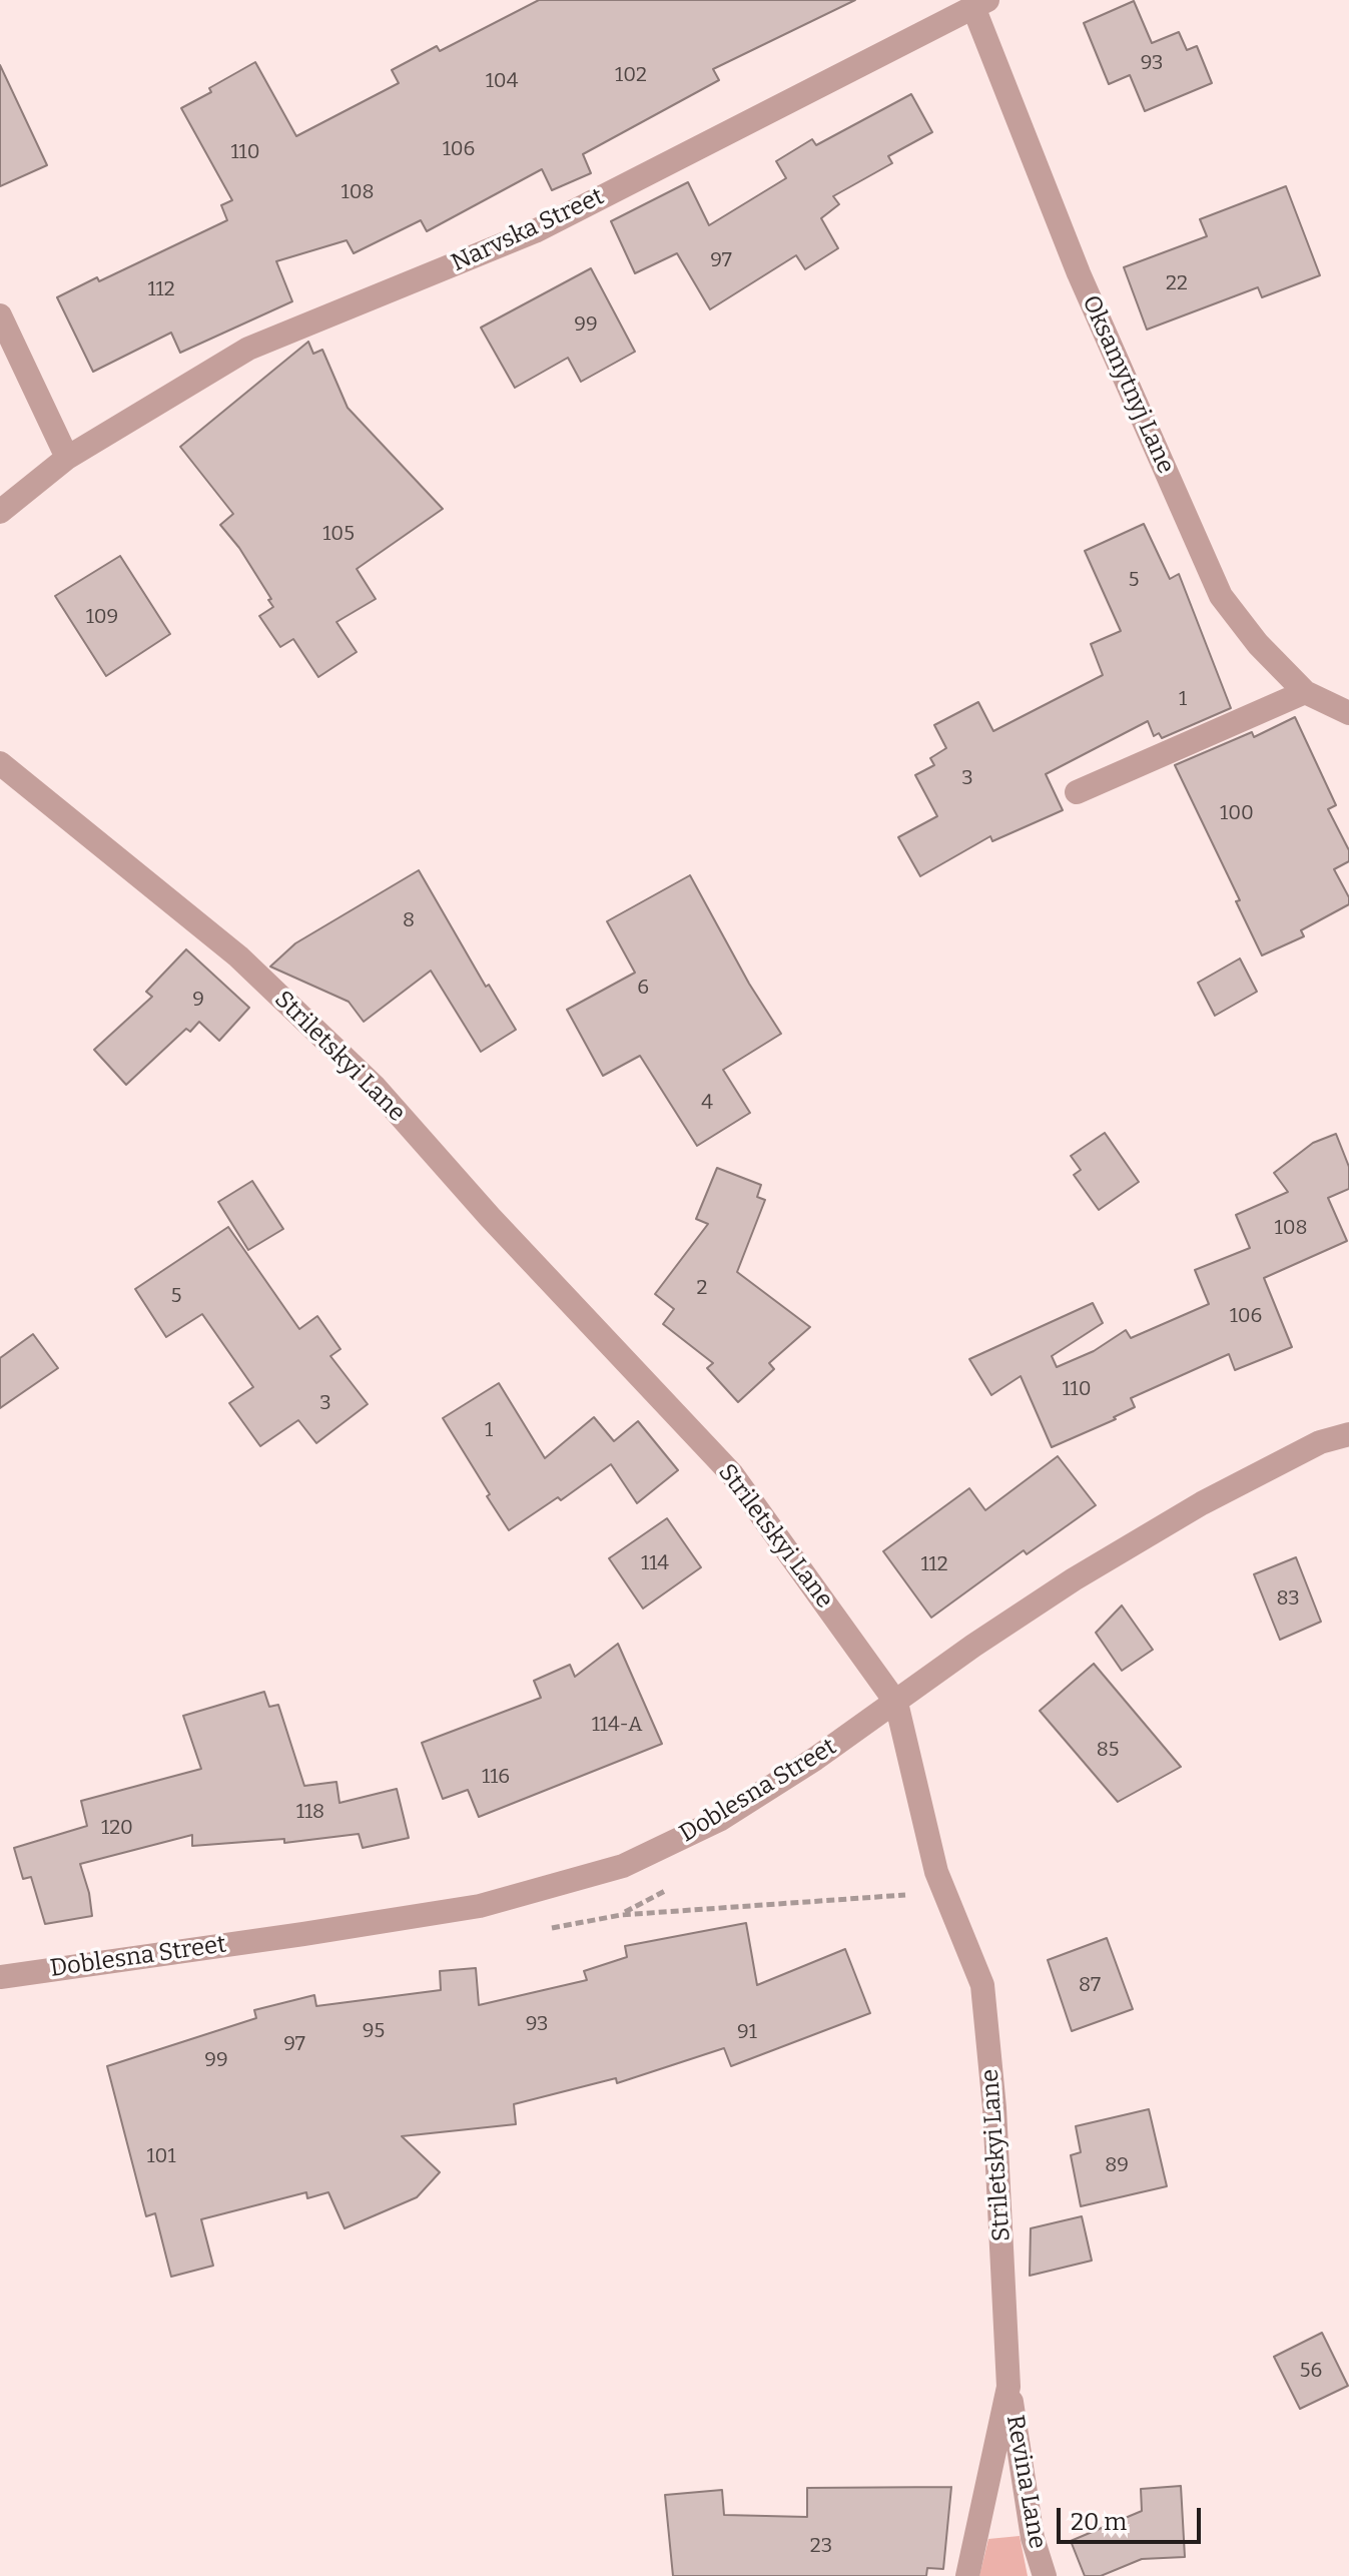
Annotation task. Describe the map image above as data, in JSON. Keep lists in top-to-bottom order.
{
  "streets": {
    "street": [
      "Narvska Street",
      "Oksamytnyj Lane",
      "Striletskyi Lane",
      "Doblesna Street",
      "Revina Lane"
    ]
  },
  "crossings": [
    ["Narvska Street", "Oksamytnyj Lane"],
    ["Striletskyi Lane", "Doblesna Street"],
    ["Striletskyi Lane", "Revina Lane"]
  ],
  "house_numbers": [
    "93",
    "102",
    "104",
    "106",
    "110",
    "108",
    "97",
    "22",
    "112",
    "99",
    "105",
    "5",
    "109",
    "1",
    "3",
    "100",
    "8",
    "6",
    "9",
    "4",
    "108",
    "2",
    "5",
    "106",
    "110",
    "3",
    "1",
    "114",
    "112",
    "83",
    "114-А",
    "85",
    "116",
    "118",
    "120",
    "87",
    "93",
    "95",
    "91",
    "97",
    "99",
    "101",
    "89",
    "56",
    "23"
  ],
  "scale_bar": "20 m"
}
